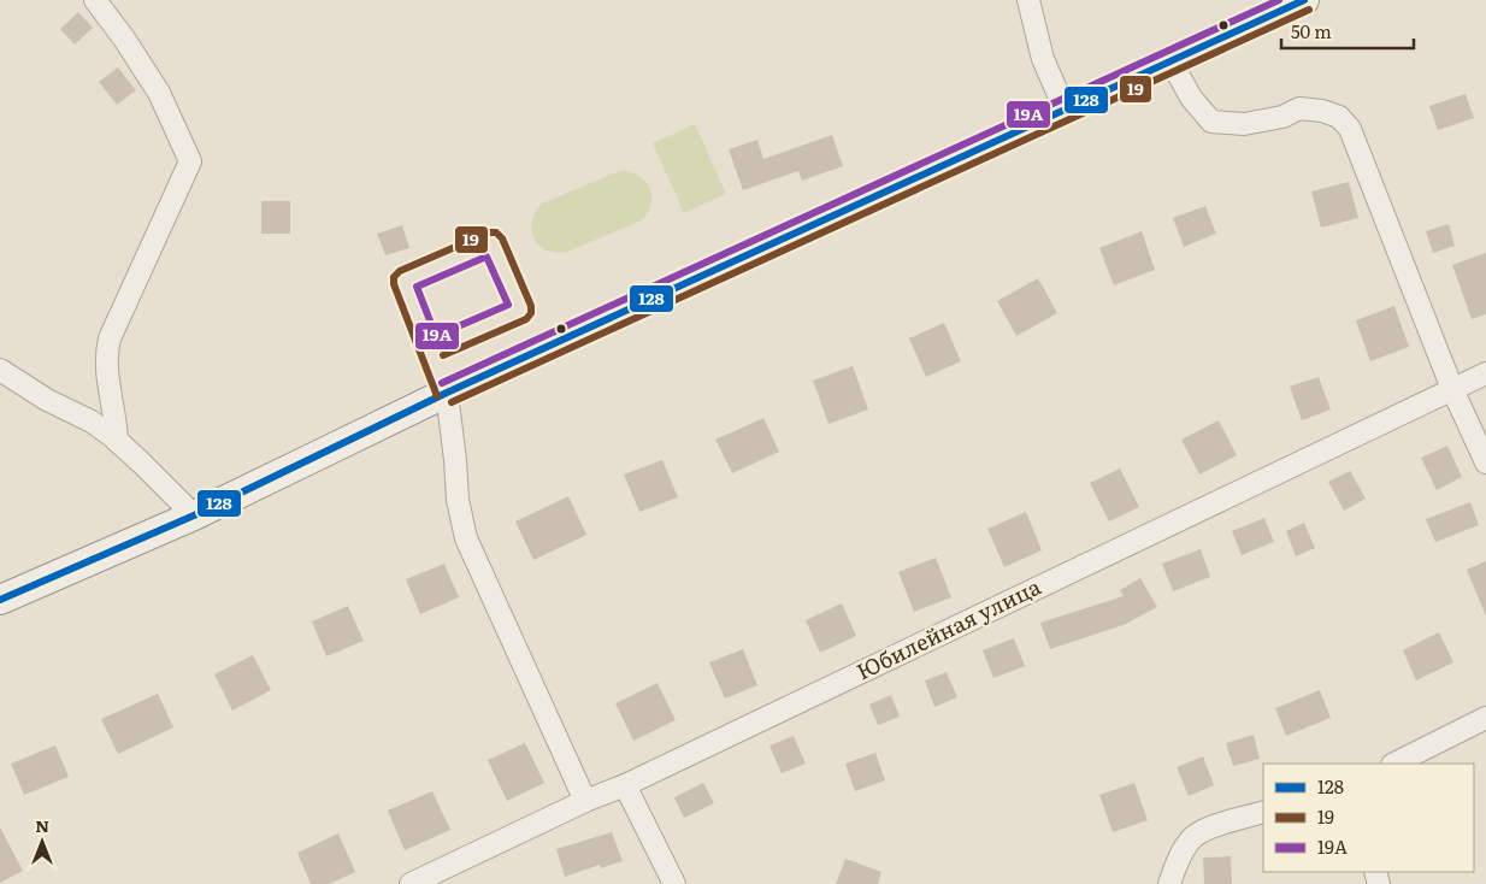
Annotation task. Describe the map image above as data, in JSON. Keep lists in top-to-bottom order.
{
  "streets": {
    "street": ["Юбилейная улица"]
  },
  "lines": ["transit line 128", "transit line 19А", "transit line 19"],
  "legend": ["128", "19", "19А"],
  "scale_bar": "50 m",
  "north": "top"
}
